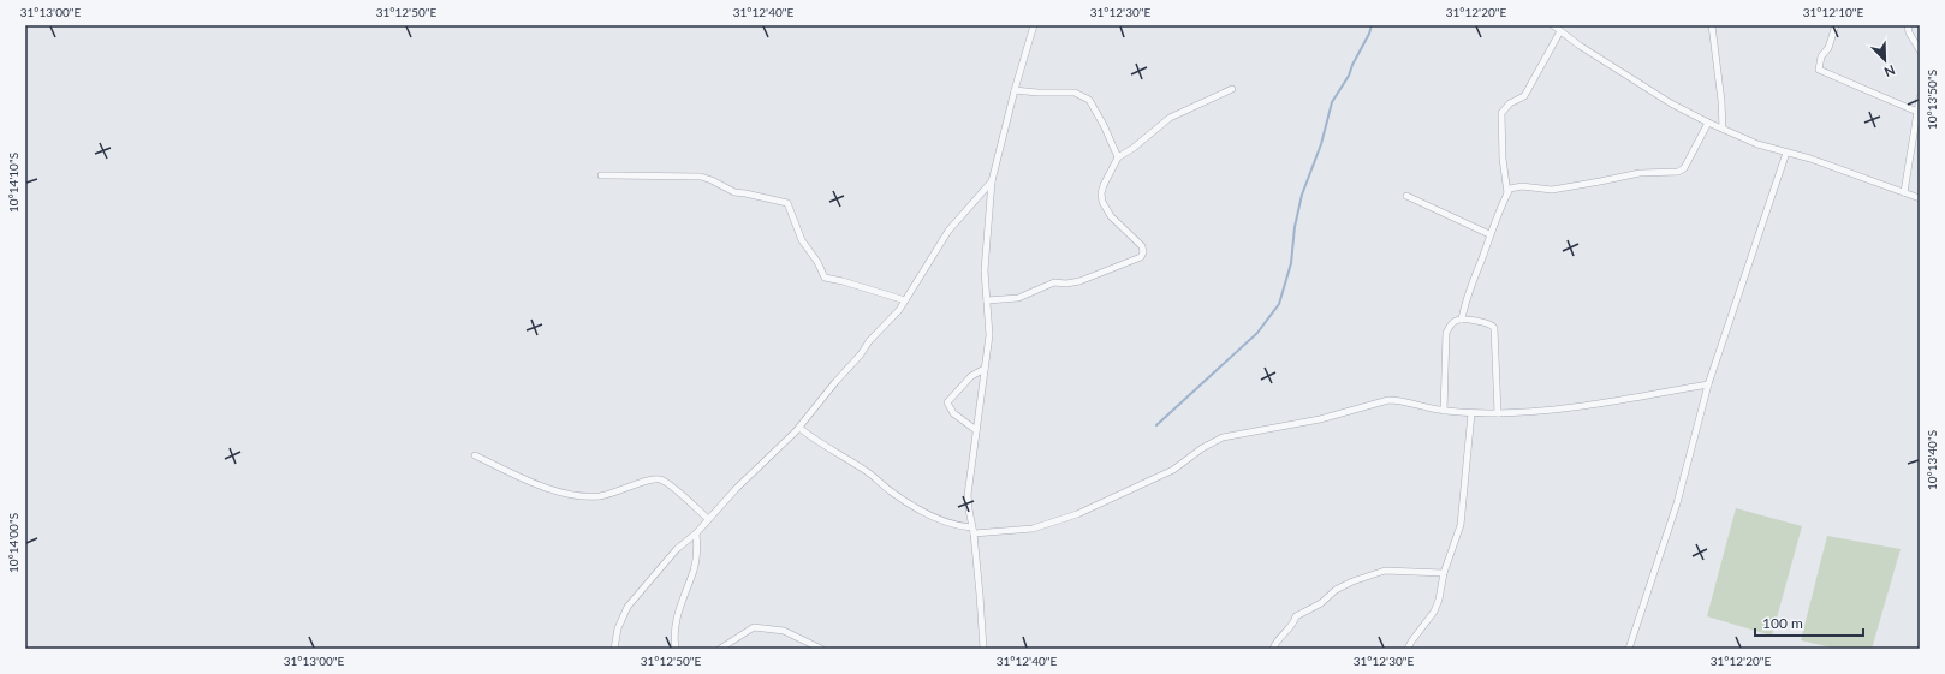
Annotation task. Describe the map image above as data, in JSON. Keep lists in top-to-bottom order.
{
  "scale_bar": "100 m",
  "north": "bottom right",
  "coordinates": [
    "31°13'00\"E",
    "31°12'50\"E",
    "31°12'40\"E",
    "31°12'30\"E",
    "31°12'20\"E",
    "31°12'10\"E",
    "10°13'50\"S",
    "10°14'10\"S",
    "10°13'40\"S",
    "10°14'00\"S"
  ]
}
